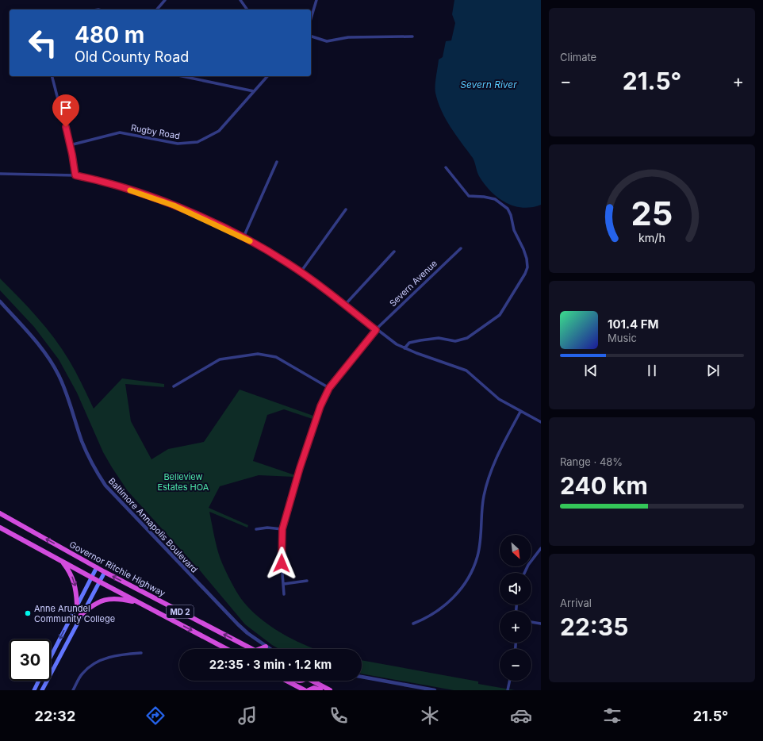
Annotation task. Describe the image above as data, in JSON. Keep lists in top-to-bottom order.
{
  "streets": {
    "highway": ["Governor Ritchie Highway", "MD 2"],
    "street": ["Rugby Road", "Severn Avenue", "Baltimore Annapolis Boulevard"]
  },
  "water": ["Severn River"],
  "parks": ["Belleview Estates HOA"],
  "places": ["Anne Arundel Community College"],
  "north": "bottom right",
  "page": {
    "tile": [
      "Climate",
      ["Range · 48%", "240 km"],
      ["Arrival", "22:35"]
    ],
    "turn": ["480 m", "Old County Road"],
    "heat": ["−", "21.5°", "+"],
    "song": ["101.4 FM", "Music"],
    "map_buttons": ["+", "−"],
    "limit": "30",
    "trip": "22:35 · 3 min · 1.2 km",
    "tabs": ["22:32", "21.5°"],
    "gauge": ["25", "km/h"]
  }
}
